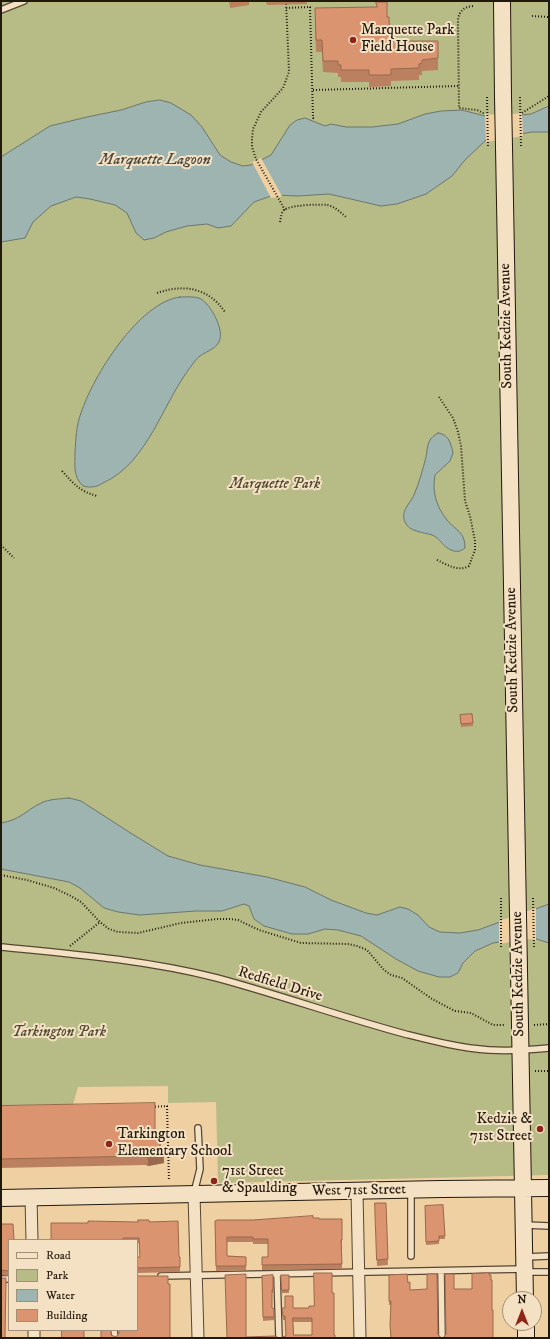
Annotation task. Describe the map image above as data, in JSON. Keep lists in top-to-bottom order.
{
  "streets": {
    "main road": ["South Kedzie Avenue", "West 71st Street"],
    "lane": ["Redfield Drive"]
  },
  "crossings": [
    ["South Kedzie Avenue", "Redfield Drive"],
    ["South Kedzie Avenue", "West 71st Street"]
  ],
  "water": ["Marquette Lagoon"],
  "parks": ["Marquette Park", "Tarkington Park"],
  "places": [
    "Marquette Park Field House",
    "Kedzie & 71st Street",
    "Tarkington Elementary School",
    "71st Street & Spaulding"
  ],
  "legend": [
    "Road",
    "Park",
    "Water",
    "Building"
  ],
  "north": "top"
}
